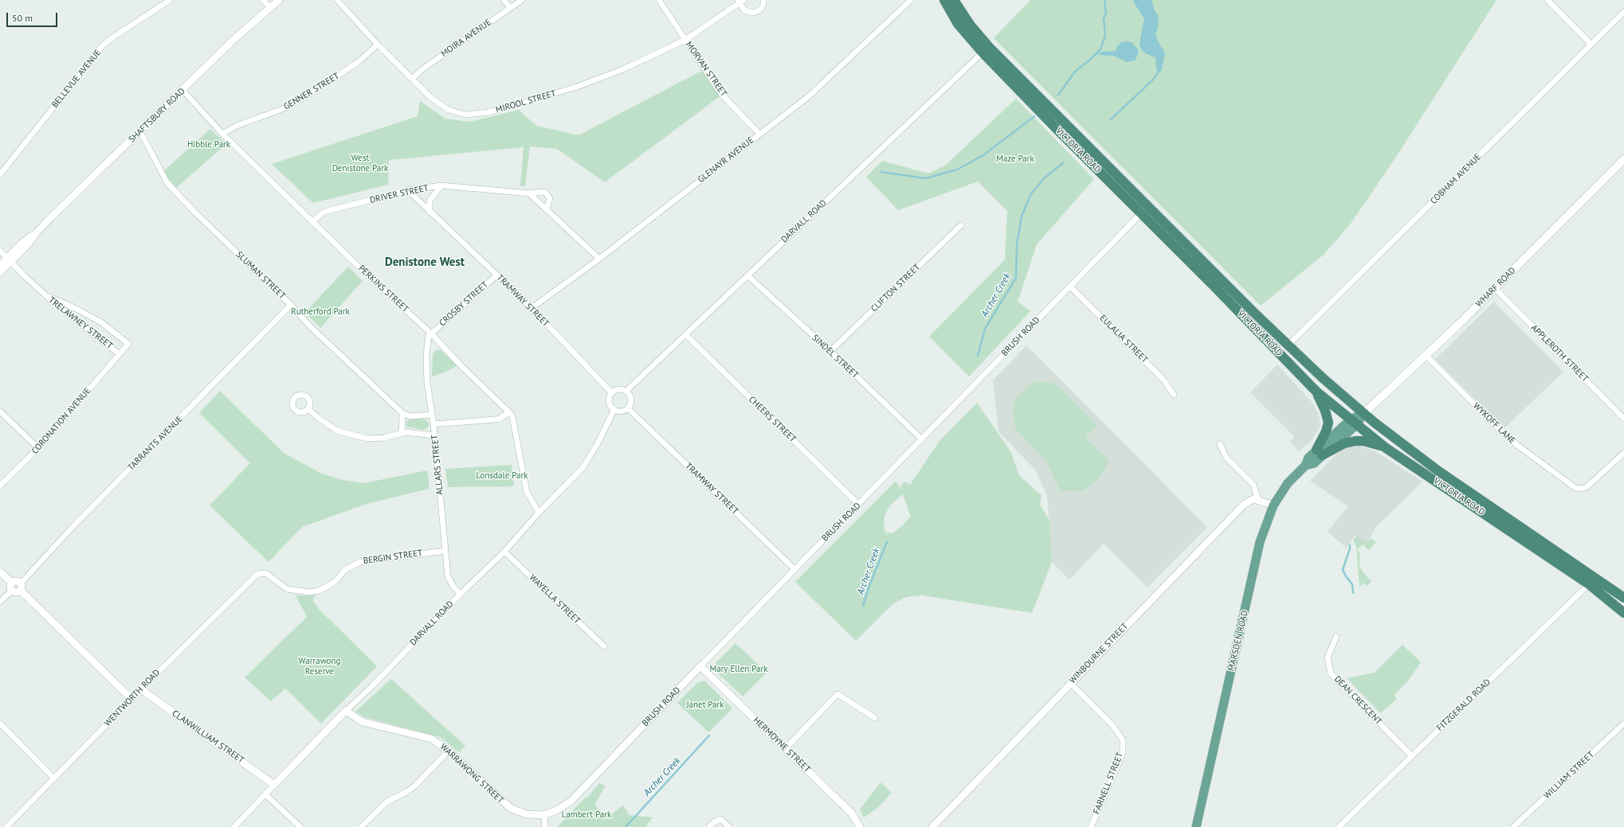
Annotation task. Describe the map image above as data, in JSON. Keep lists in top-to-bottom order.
{
  "streets": {
    "highway": ["VICTORIA ROAD"],
    "main road": ["WHARF ROAD", "MARSDEN ROAD"],
    "street": [
      "MOIRA AVENUE",
      "MORVAN STREET",
      "BELLEVUE AVENUE",
      "GENNER STREET",
      "MIROOL STREET",
      "SHAFTSBURY ROAD",
      "GLENAYR AVENUE",
      "COBHAM AVENUE",
      "DRIVER STREET",
      "DARVALL ROAD",
      "SLUMAN STREET",
      "CLIFTON STREET",
      "PERKINS STREET",
      "TRAMWAY STREET",
      "CROSBY STREET",
      "TRELAWNEY STREET",
      "BRUSH ROAD",
      "EULALIA STREET",
      "APPLEROTH STREET",
      "SINDEL STREET",
      "CHEERS STREET",
      "CORONATION AVENUE",
      "WYKOFF LANE",
      "TARRANTS AVENUE",
      "ALLARS STREET",
      "BERGIN STREET",
      "WAYELLA STREET",
      "WINBOURNE STREET",
      "WENTWORTH ROAD",
      "DEAN CRESCENT",
      "FITZGERALD ROAD",
      "CLANWILLIAM STREET",
      "HERMOYNE STREET",
      "WARRAWONG STREET",
      "WILLIAM STREET",
      "FARNELL STREET"
    ]
  },
  "crossings": [
    ["MOIRA AVENUE", "MIROOL STREET"],
    ["MORVAN STREET", "MIROOL STREET"],
    ["MORVAN STREET", "GLENAYR AVENUE"],
    ["GENNER STREET", "MIROOL STREET"],
    ["GENNER STREET", "PERKINS STREET"],
    ["SHAFTSBURY ROAD", "SLUMAN STREET"],
    ["SHAFTSBURY ROAD", "PERKINS STREET"],
    ["SHAFTSBURY ROAD", "TRELAWNEY STREET"],
    ["VICTORIA ROAD", "COBHAM AVENUE"],
    ["VICTORIA ROAD", "DARVALL ROAD"],
    ["VICTORIA ROAD", "WHARF ROAD"],
    ["VICTORIA ROAD", "BRUSH ROAD"],
    ["VICTORIA ROAD", "MARSDEN ROAD"],
    ["VICTORIA ROAD", "FITZGERALD ROAD"],
    ["GLENAYR AVENUE", "TRAMWAY STREET"],
    ["DRIVER STREET", "PERKINS STREET"],
    ["DRIVER STREET", "TRAMWAY STREET"],
    ["DARVALL ROAD", "PERKINS STREET"],
    ["DARVALL ROAD", "TRAMWAY STREET"],
    ["DARVALL ROAD", "SINDEL STREET"],
    ["DARVALL ROAD", "CHEERS STREET"],
    ["DARVALL ROAD", "ALLARS STREET"],
    ["DARVALL ROAD", "WAYELLA STREET"],
    ["DARVALL ROAD", "CLANWILLIAM STREET"],
    ["DARVALL ROAD", "WARRAWONG STREET"],
    ["SLUMAN STREET", "TARRANTS AVENUE"],
    ["WHARF ROAD", "APPLEROTH STREET"],
    ["WHARF ROAD", "WYKOFF LANE"],
    ["WHARF ROAD", "MARSDEN ROAD"],
    ["CLIFTON STREET", "SINDEL STREET"],
    ["PERKINS STREET", "CROSBY STREET"],
    ["PERKINS STREET", "ALLARS STREET"],
    ["TRAMWAY STREET", "CROSBY STREET"],
    ["TRAMWAY STREET", "BRUSH ROAD"],
    ["CROSBY STREET", "ALLARS STREET"],
    ["TRELAWNEY STREET", "CORONATION AVENUE"],
    ["BRUSH ROAD", "EULALIA STREET"],
    ["BRUSH ROAD", "SINDEL STREET"],
    ["BRUSH ROAD", "CHEERS STREET"],
    ["BRUSH ROAD", "HERMOYNE STREET"],
    ["BRUSH ROAD", "WARRAWONG STREET"],
    ["ALLARS STREET", "BERGIN STREET"],
    ["BERGIN STREET", "WENTWORTH ROAD"],
    ["WINBOURNE STREET", "FARNELL STREET"],
    ["WENTWORTH ROAD", "CLANWILLIAM STREET"],
    ["DEAN CRESCENT", "FITZGERALD ROAD"]
  ],
  "districts": ["Denistone West"],
  "water": ["Archer Creek"],
  "parks": [
    "Hibble Park",
    "West Denistone Park",
    "Maze Park",
    "Rutherford Park",
    "Lonsdale Park",
    "Warrawong Reserve",
    "Mary Ellen Park",
    "Janet Park",
    "Lambert Park"
  ],
  "scale_bar": "50 m"
}
